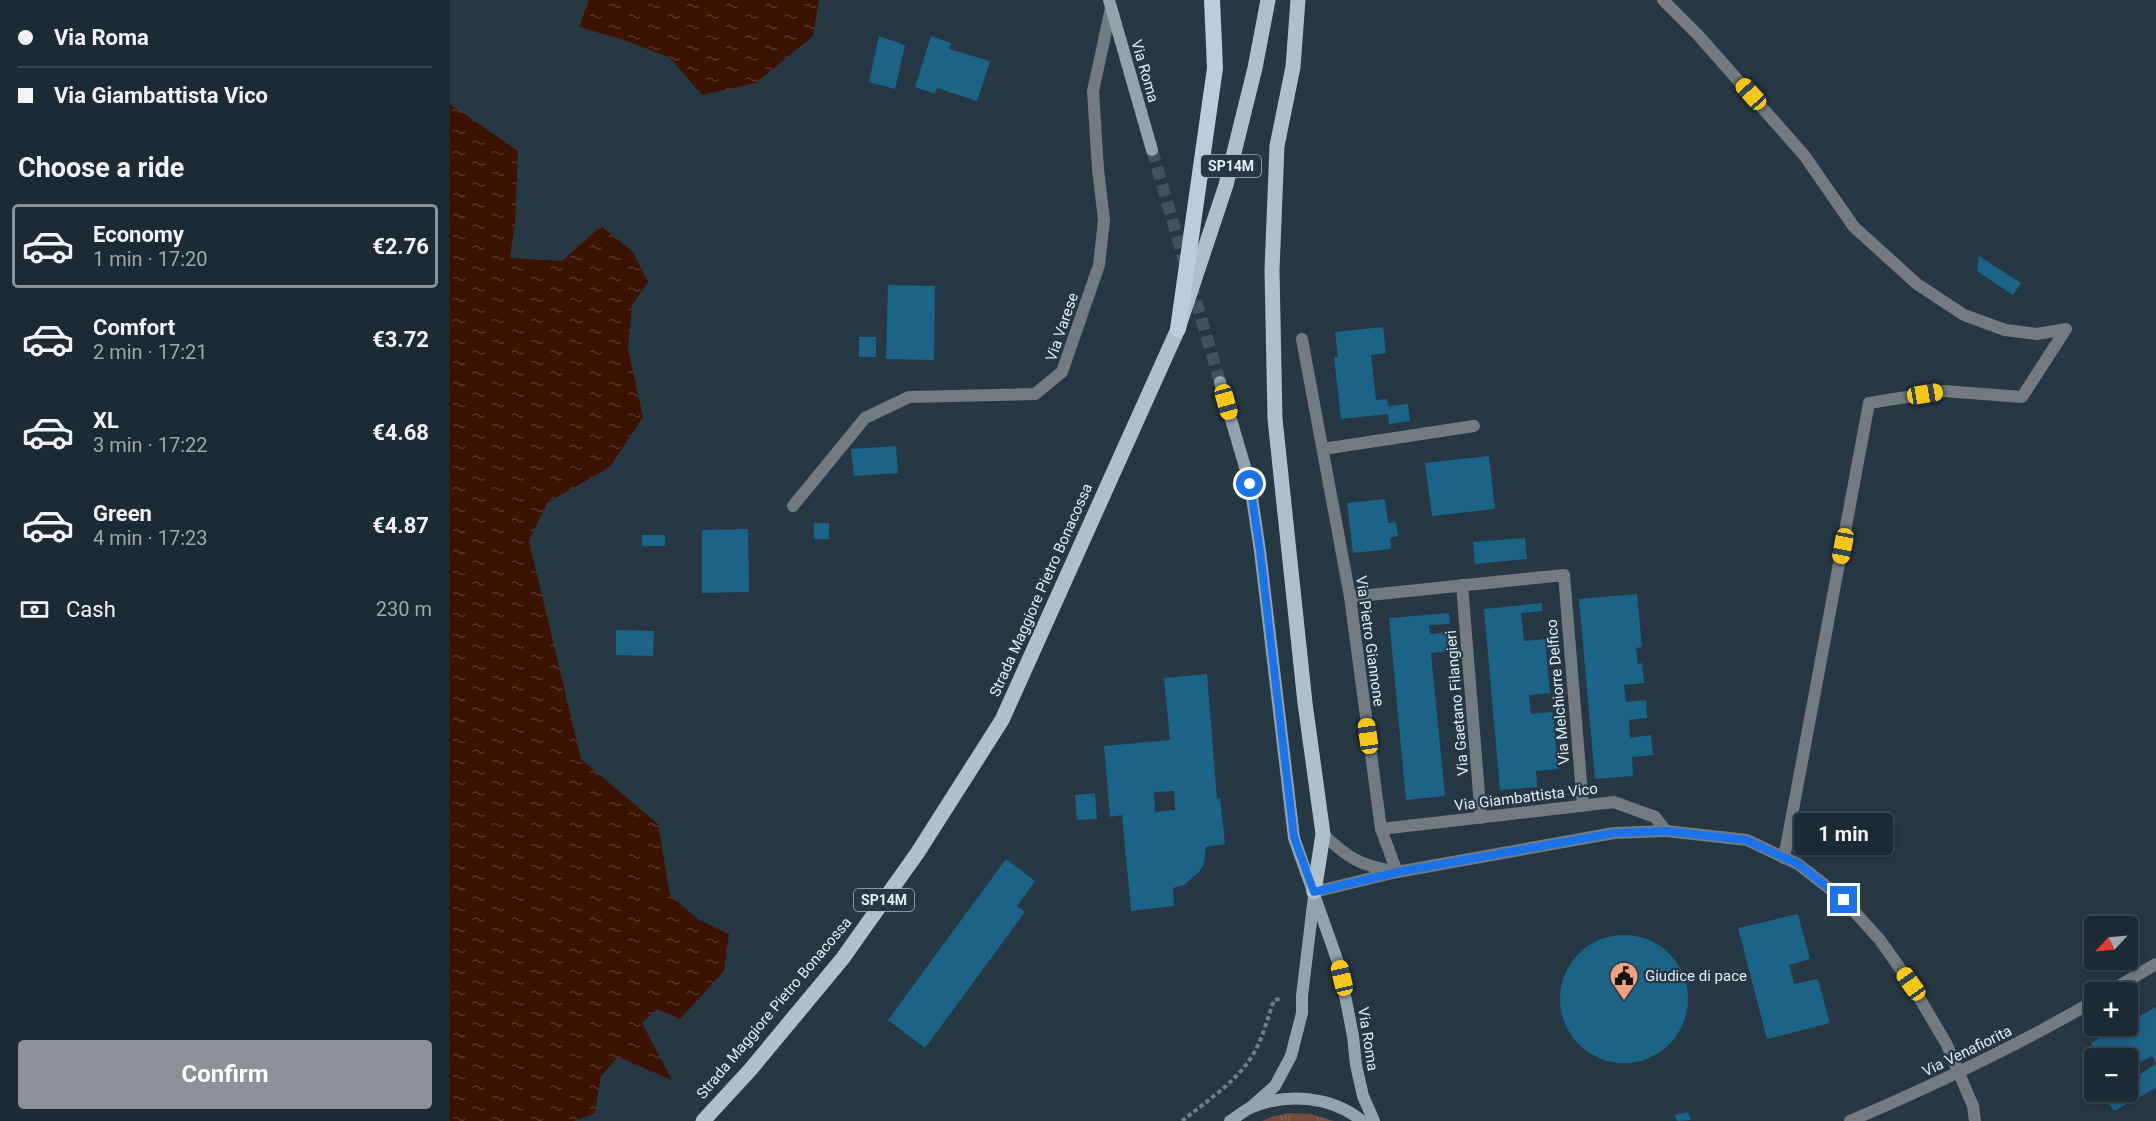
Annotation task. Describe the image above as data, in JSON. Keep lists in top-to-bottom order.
{
  "streets": {
    "main road": ["Via Roma", "SP14M", "Strada Maggiore Pietro Bonacossa"],
    "street": [
      "Via Varese",
      "Via Pietro Giannone",
      "Via Melchiorre Delfico",
      "Via Gaetano Filangieri",
      "Via Giambattista Vico",
      "Via Venafiorita"
    ]
  },
  "crossings": [
    ["Via Roma", "Via Varese"],
    ["Via Pietro Giannone", "Via Giambattista Vico"],
    ["Via Melchiorre Delfico", "Via Gaetano Filangieri"],
    ["Via Melchiorre Delfico", "Via Giambattista Vico"],
    ["Via Gaetano Filangieri", "Via Giambattista Vico"]
  ],
  "places": {
    "public building": ["Giudice di pace"]
  },
  "north": "bottom left",
  "page": {
    "banner": ["Via Roma", "Via Giambattista Vico"],
    "heading": "Choose a ride",
    "list": [
      {
        "name": "Economy",
        "note": "1 min · 17:20",
        "value": "€2.76"
      },
      {
        "name": "Comfort",
        "note": "2 min · 17:21",
        "value": "€3.72"
      },
      {
        "name": "XL",
        "note": "3 min · 17:22",
        "value": "€4.68"
      },
      {
        "name": "Green",
        "note": "4 min · 17:23",
        "value": "€4.87"
      }
    ],
    "pay": ["Cash", "230 m"],
    "bubble": "1 min",
    "map_buttons": ["+", "−"],
    "buttons": "Confirm"
  }
}
